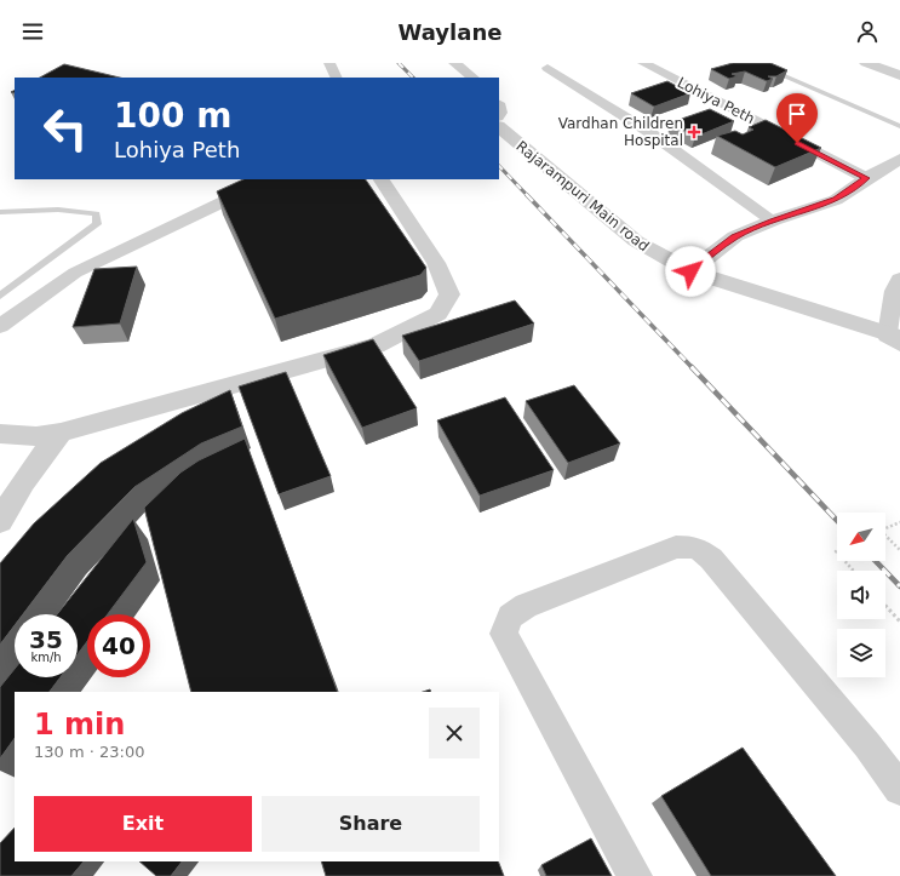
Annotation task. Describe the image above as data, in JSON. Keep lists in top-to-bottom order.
{
  "streets": {
    "street": ["Lohiya Peth", "Rajarampuri Main road"]
  },
  "places": {
    "health": ["Vardhan Children Hospital"]
  },
  "north": "bottom left",
  "page": {
    "header": "Waylane",
    "turn": ["100 m", "Lohiya Peth"],
    "speed": "35 km/h",
    "limit": "40",
    "heading": ["1 min", "130 m · 23:00"],
    "buttons": ["Exit", "Share"]
  }
}
